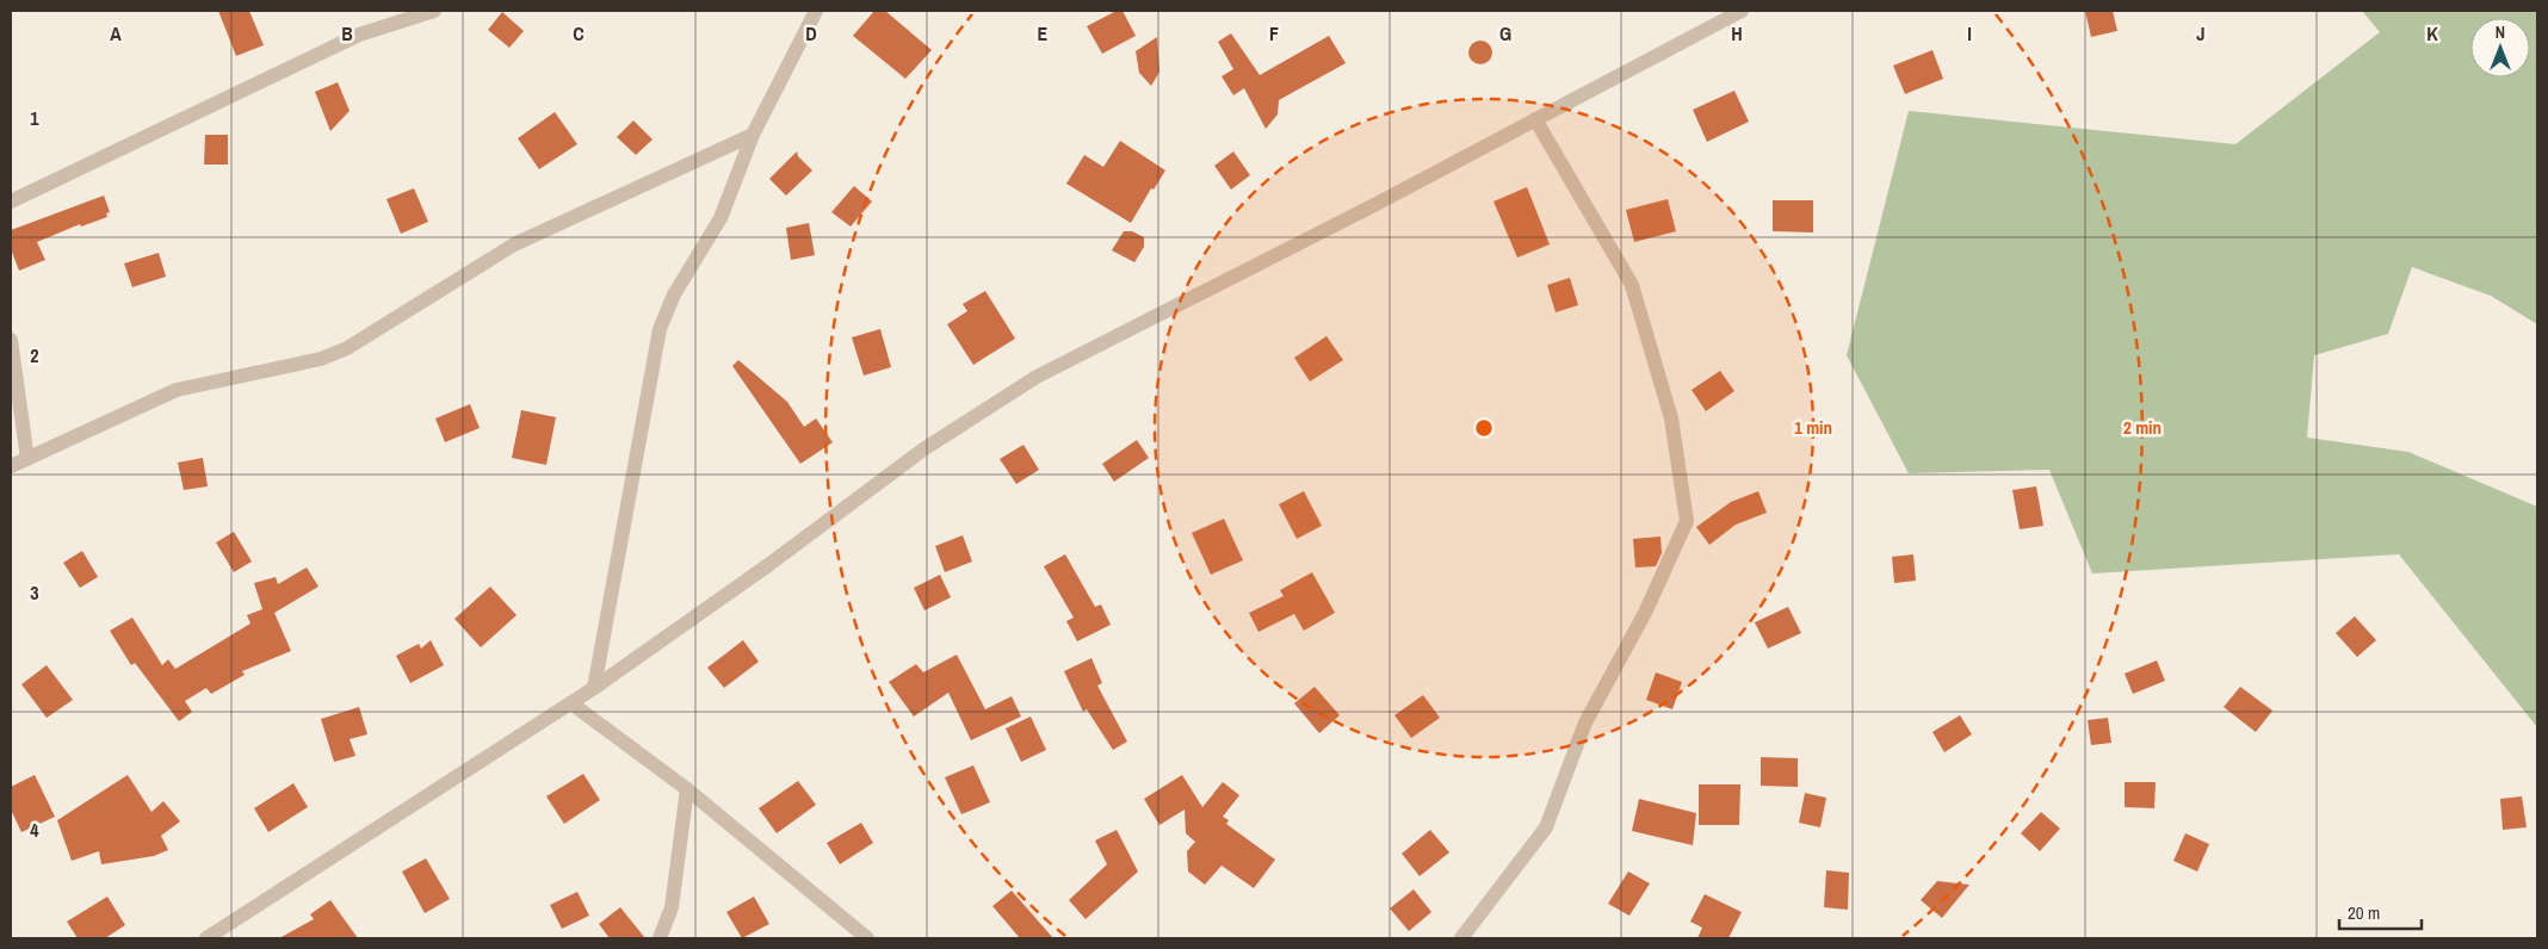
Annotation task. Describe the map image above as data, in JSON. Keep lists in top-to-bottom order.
{
  "scale_bar": "20 m",
  "north": "top",
  "grid": {
    "columns": [
      "A",
      "B",
      "C",
      "D",
      "E",
      "F",
      "G",
      "H",
      "I",
      "J",
      "K"
    ],
    "rows": [
      "1",
      "2",
      "3",
      "4"
    ]
  },
  "rings": ["1 min", "2 min"]
}
